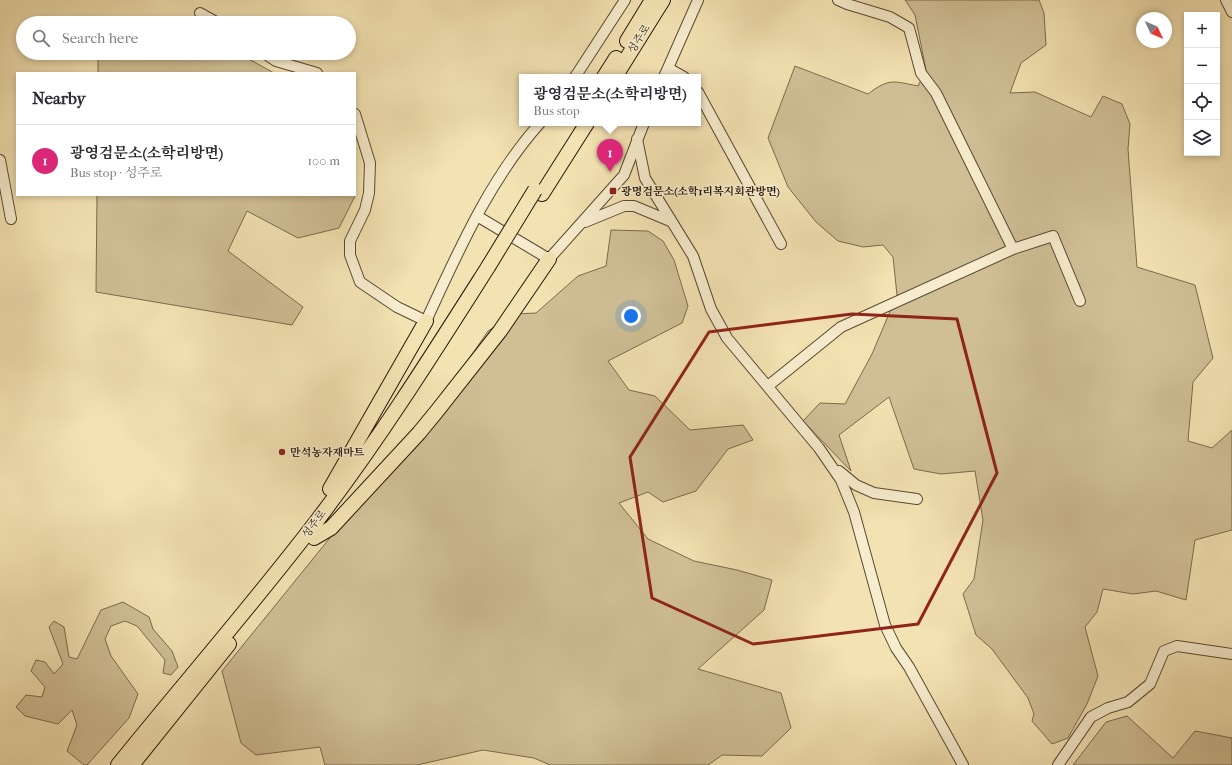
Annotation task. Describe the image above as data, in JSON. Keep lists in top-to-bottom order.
{
  "streets": {
    "highway": ["성주로"]
  },
  "places": {
    "transit": ["광명검문소(소학1리복지회관방면)"],
    "other": ["만석농자재마트"]
  },
  "north": "bottom right",
  "page": {
    "map_buttons": ["+", "−"],
    "search": "Search here",
    "heading": "Nearby",
    "popup": ["광영검문소(소학리방면)", "Bus stop"],
    "list": [
      {
        "mark": "1",
        "name": "광영검문소(소학리방면)",
        "note": "Bus stop · 성주로",
        "value": "100 m"
      }
    ],
    "pins": "1"
  }
}
